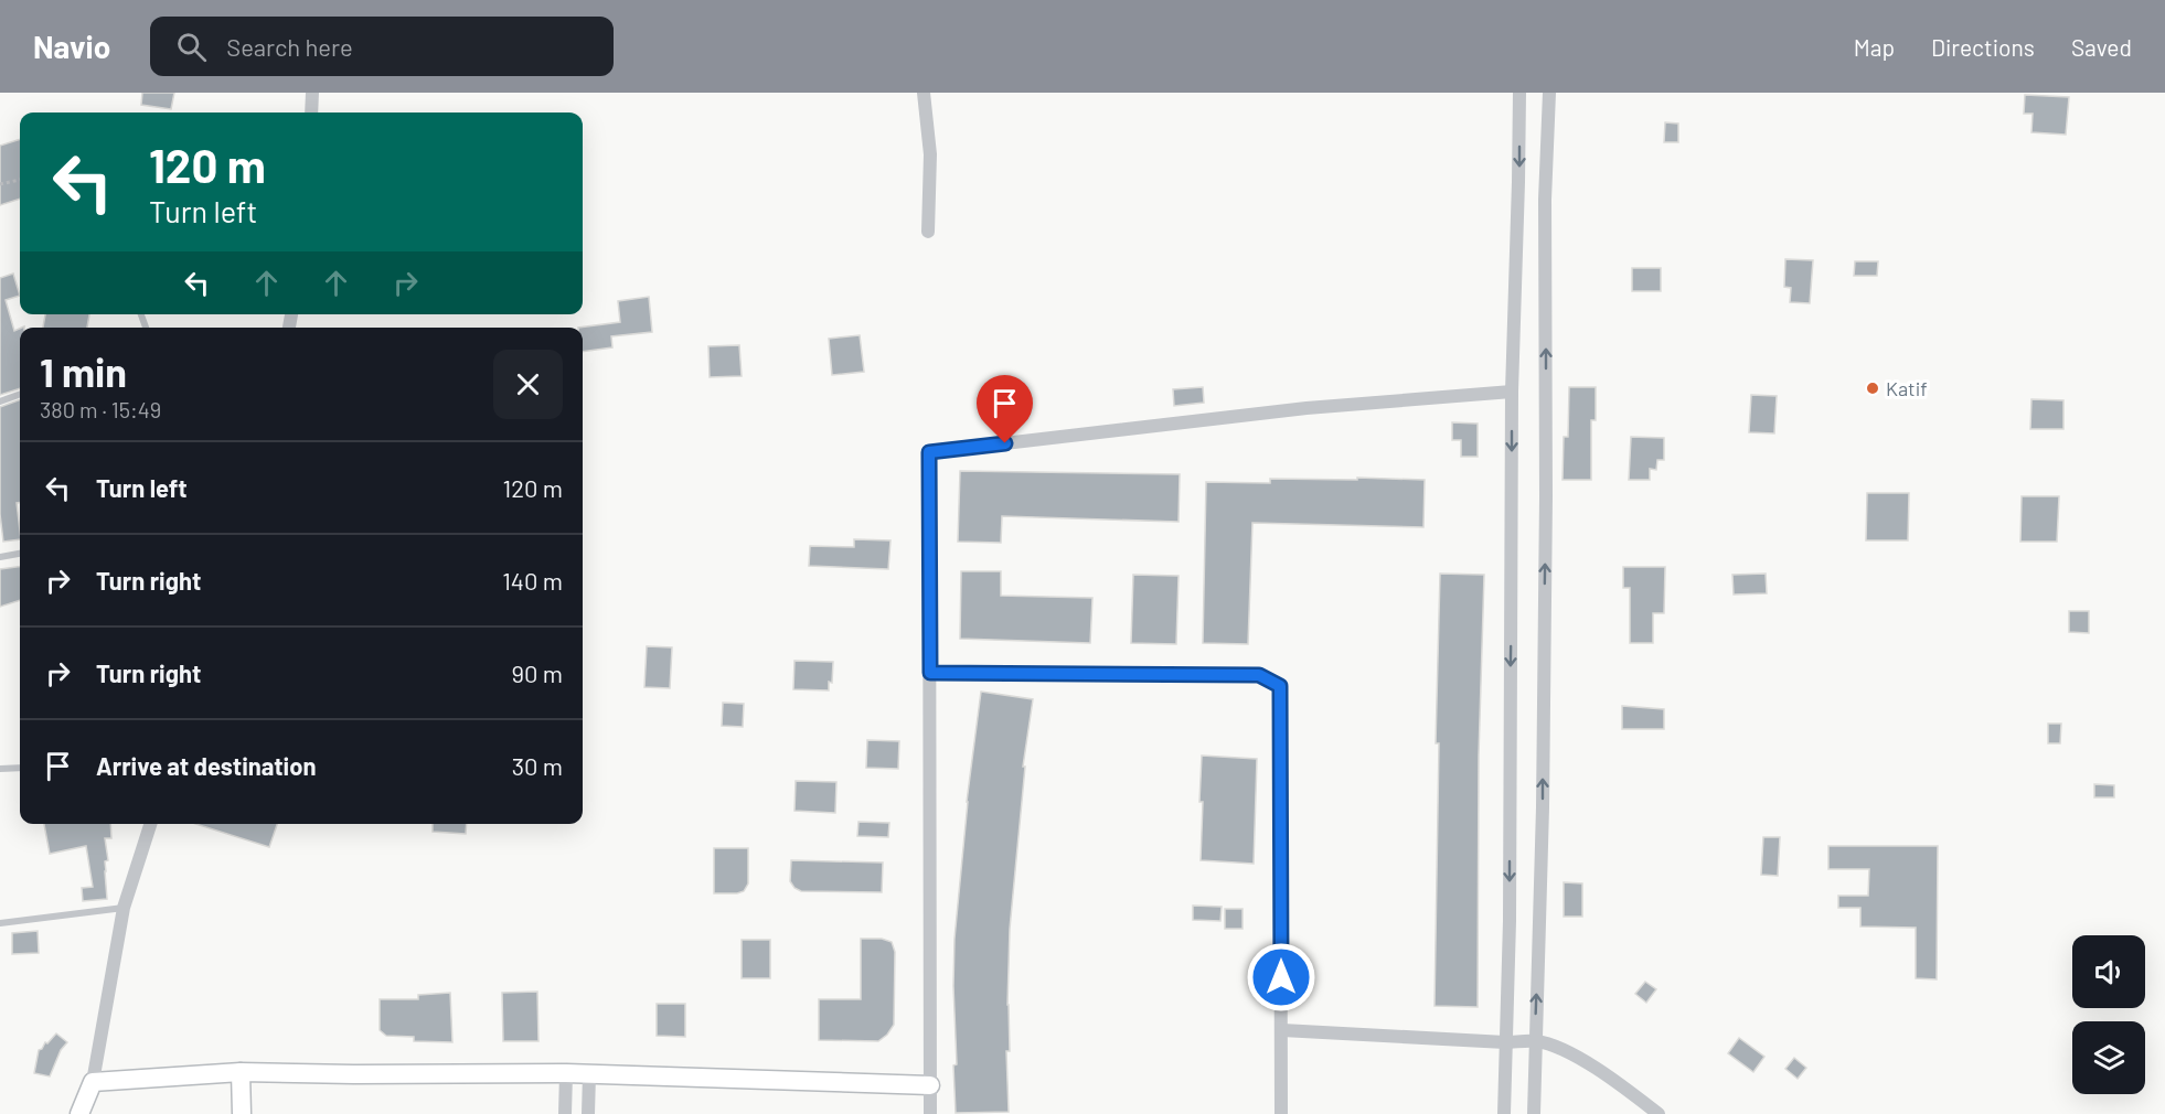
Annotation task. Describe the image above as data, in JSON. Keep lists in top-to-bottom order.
{
  "places": ["Katif"],
  "page": {
    "header": "Navio",
    "search": "Search here",
    "nav": ["Map", "Directions", "Saved"],
    "turn": ["120 m", "Turn left"],
    "heading": ["1 min", "380 m · 15:49"],
    "list": [
      {
        "name": "Turn left",
        "value": "120 m"
      },
      {
        "name": "Turn right",
        "value": "140 m"
      },
      {
        "name": "Turn right",
        "value": "90 m"
      },
      {
        "name": "Arrive at destination",
        "value": "30 m"
      }
    ]
  }
}
